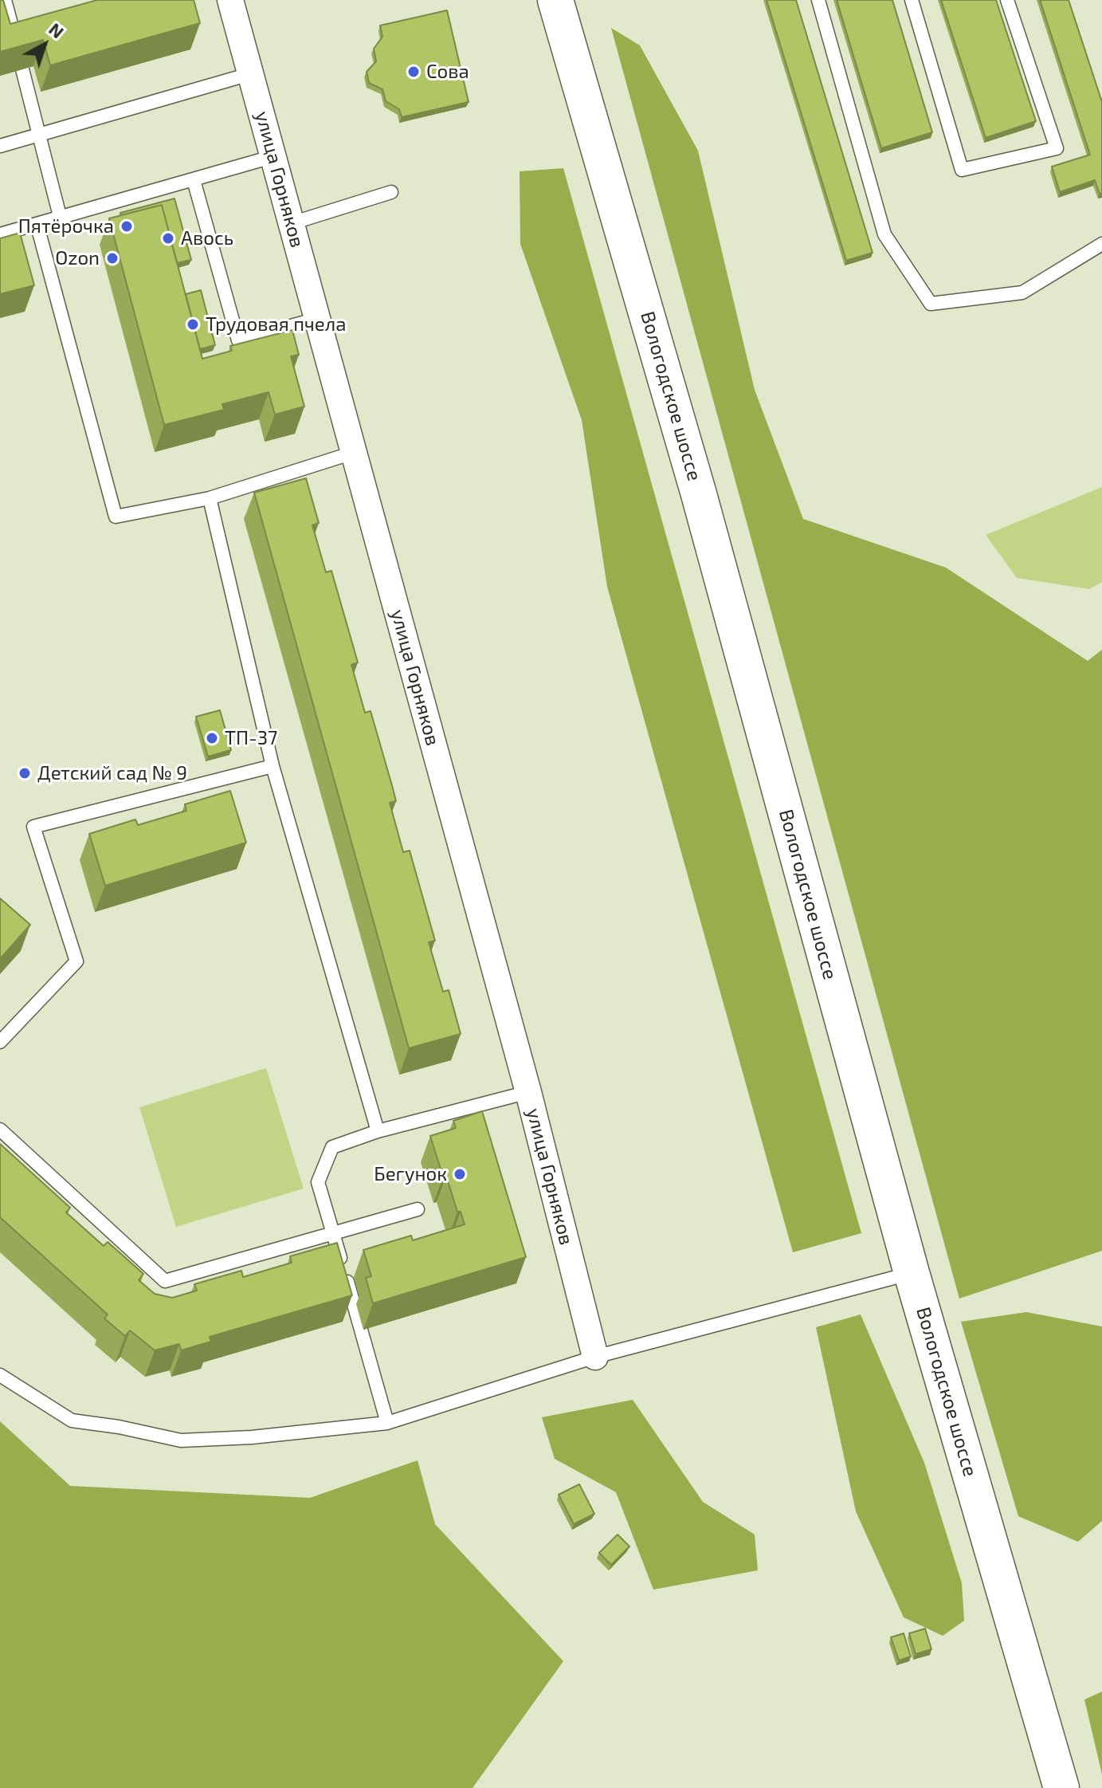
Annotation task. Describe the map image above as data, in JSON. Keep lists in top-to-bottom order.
{
  "streets": {
    "main road": ["Вологодское шоссе"],
    "street": ["улица Горняков"]
  },
  "places": [
    "Сова",
    "Пятёрочка",
    "Авось",
    "Ozon",
    "Трудовая пчела",
    "ТП-37",
    "Детский сад № 9",
    "Бегунок"
  ],
  "north": "top right"
}
